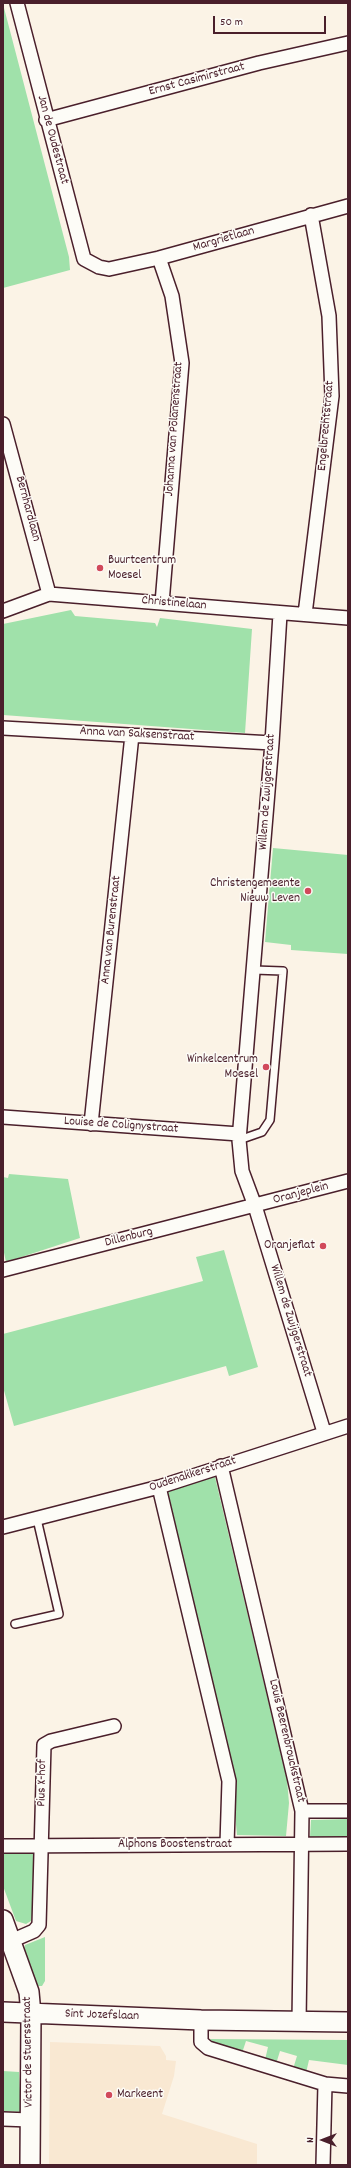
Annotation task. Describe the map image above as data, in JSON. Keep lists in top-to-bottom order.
{
  "streets": {
    "street": [
      "Ernst Casimirstraat",
      "Jan de Oudestraat",
      "Margrietlaan",
      "Engelbrechtstraat",
      "Johanna van Polanenstraat",
      "Bernhardlaan",
      "Christinelaan",
      "Anna van Saksenstraat",
      "Willem de Zwijgerstraat",
      "Anna van Burenstraat",
      "Louise de Colignystraat",
      "Oranjeplein",
      "Dillenburg",
      "Oudenakkerstraat",
      "Louis Beerenbrouckstraat",
      "Pius X-hof",
      "Alphons Boostenstraat",
      "Sint Jozefslaan",
      "Victor de Stuersstraat"
    ]
  },
  "crossings": [
    ["Ernst Casimirstraat", "Jan de Oudestraat"],
    ["Jan de Oudestraat", "Margrietlaan"],
    ["Margrietlaan", "Engelbrechtstraat"],
    ["Margrietlaan", "Johanna van Polanenstraat"],
    ["Engelbrechtstraat", "Christinelaan"],
    ["Johanna van Polanenstraat", "Christinelaan"],
    ["Bernhardlaan", "Christinelaan"],
    ["Christinelaan", "Willem de Zwijgerstraat"],
    ["Anna van Saksenstraat", "Willem de Zwijgerstraat"],
    ["Anna van Saksenstraat", "Anna van Burenstraat"],
    ["Willem de Zwijgerstraat", "Louise de Colignystraat"],
    ["Willem de Zwijgerstraat", "Oranjeplein"],
    ["Willem de Zwijgerstraat", "Dillenburg"],
    ["Willem de Zwijgerstraat", "Oudenakkerstraat"],
    ["Anna van Burenstraat", "Louise de Colignystraat"],
    ["Oranjeplein", "Dillenburg"],
    ["Oudenakkerstraat", "Louis Beerenbrouckstraat"],
    ["Louis Beerenbrouckstraat", "Alphons Boostenstraat"],
    ["Louis Beerenbrouckstraat", "Sint Jozefslaan"],
    ["Pius X-hof", "Alphons Boostenstraat"],
    ["Sint Jozefslaan", "Victor de Stuersstraat"]
  ],
  "places": [
    "Buurtcentrum Moesel",
    "Christengemeente Nieuw Leven",
    "Winkelcentrum Moesel",
    "Oranjeflat",
    "Markeent"
  ],
  "scale_bar": "50 m",
  "north": "left"
}
